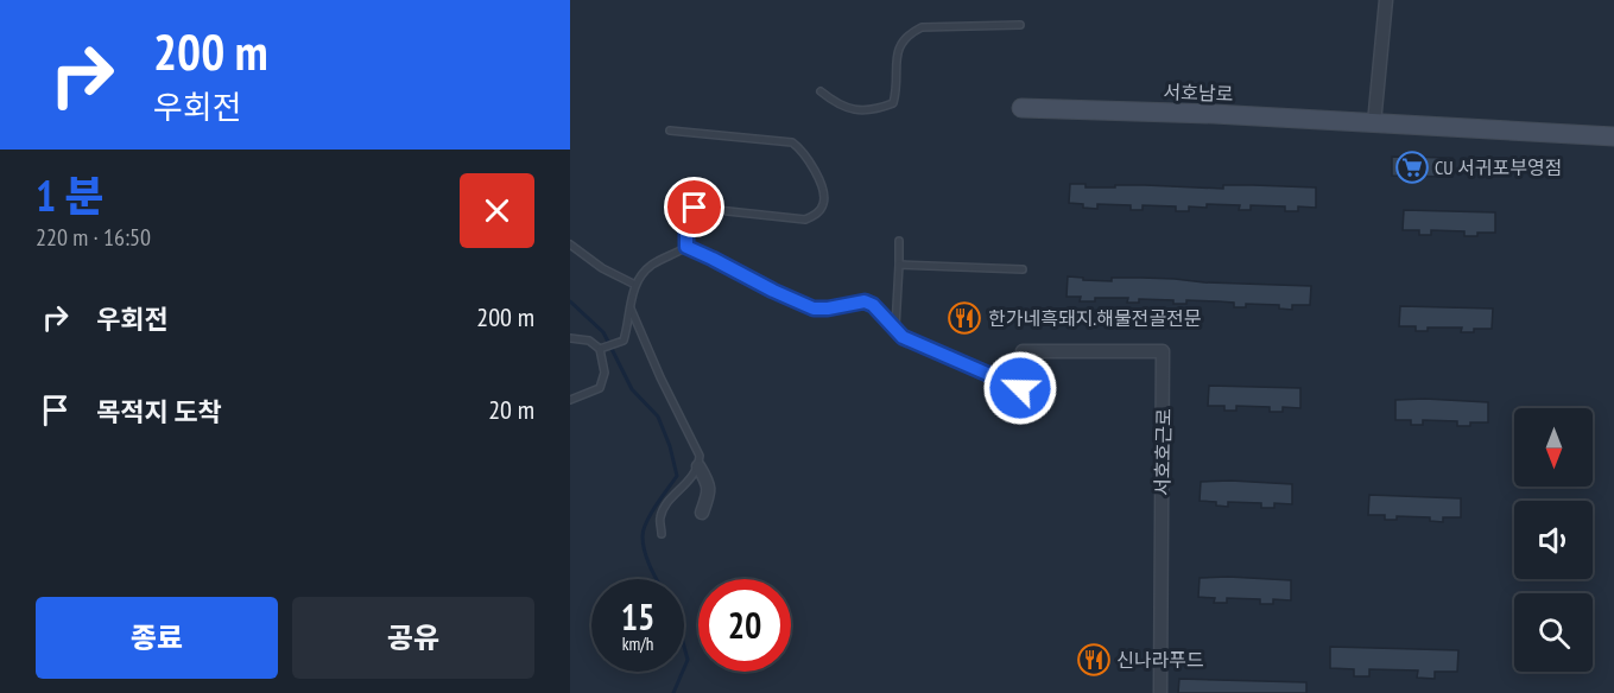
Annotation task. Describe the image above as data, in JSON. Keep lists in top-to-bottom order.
{
  "streets": {
    "main road": ["서호남로"],
    "street": ["서호호근로"]
  },
  "places": {
    "supermarket": ["CU 서귀포부영점"],
    "restaurant": ["한가네흑돼지.해물전골전문", "신나라푸드"]
  },
  "north": "bottom",
  "page": {
    "turn": ["200 m", "우회전"],
    "heading": ["1 분", "220 m · 16:50"],
    "list": [
      {
        "name": "우회전",
        "value": "200 m"
      },
      {
        "name": "목적지 도착",
        "value": "20 m"
      }
    ],
    "speed": "15 km/h",
    "limit": "20",
    "buttons": ["종료", "공유"]
  }
}
